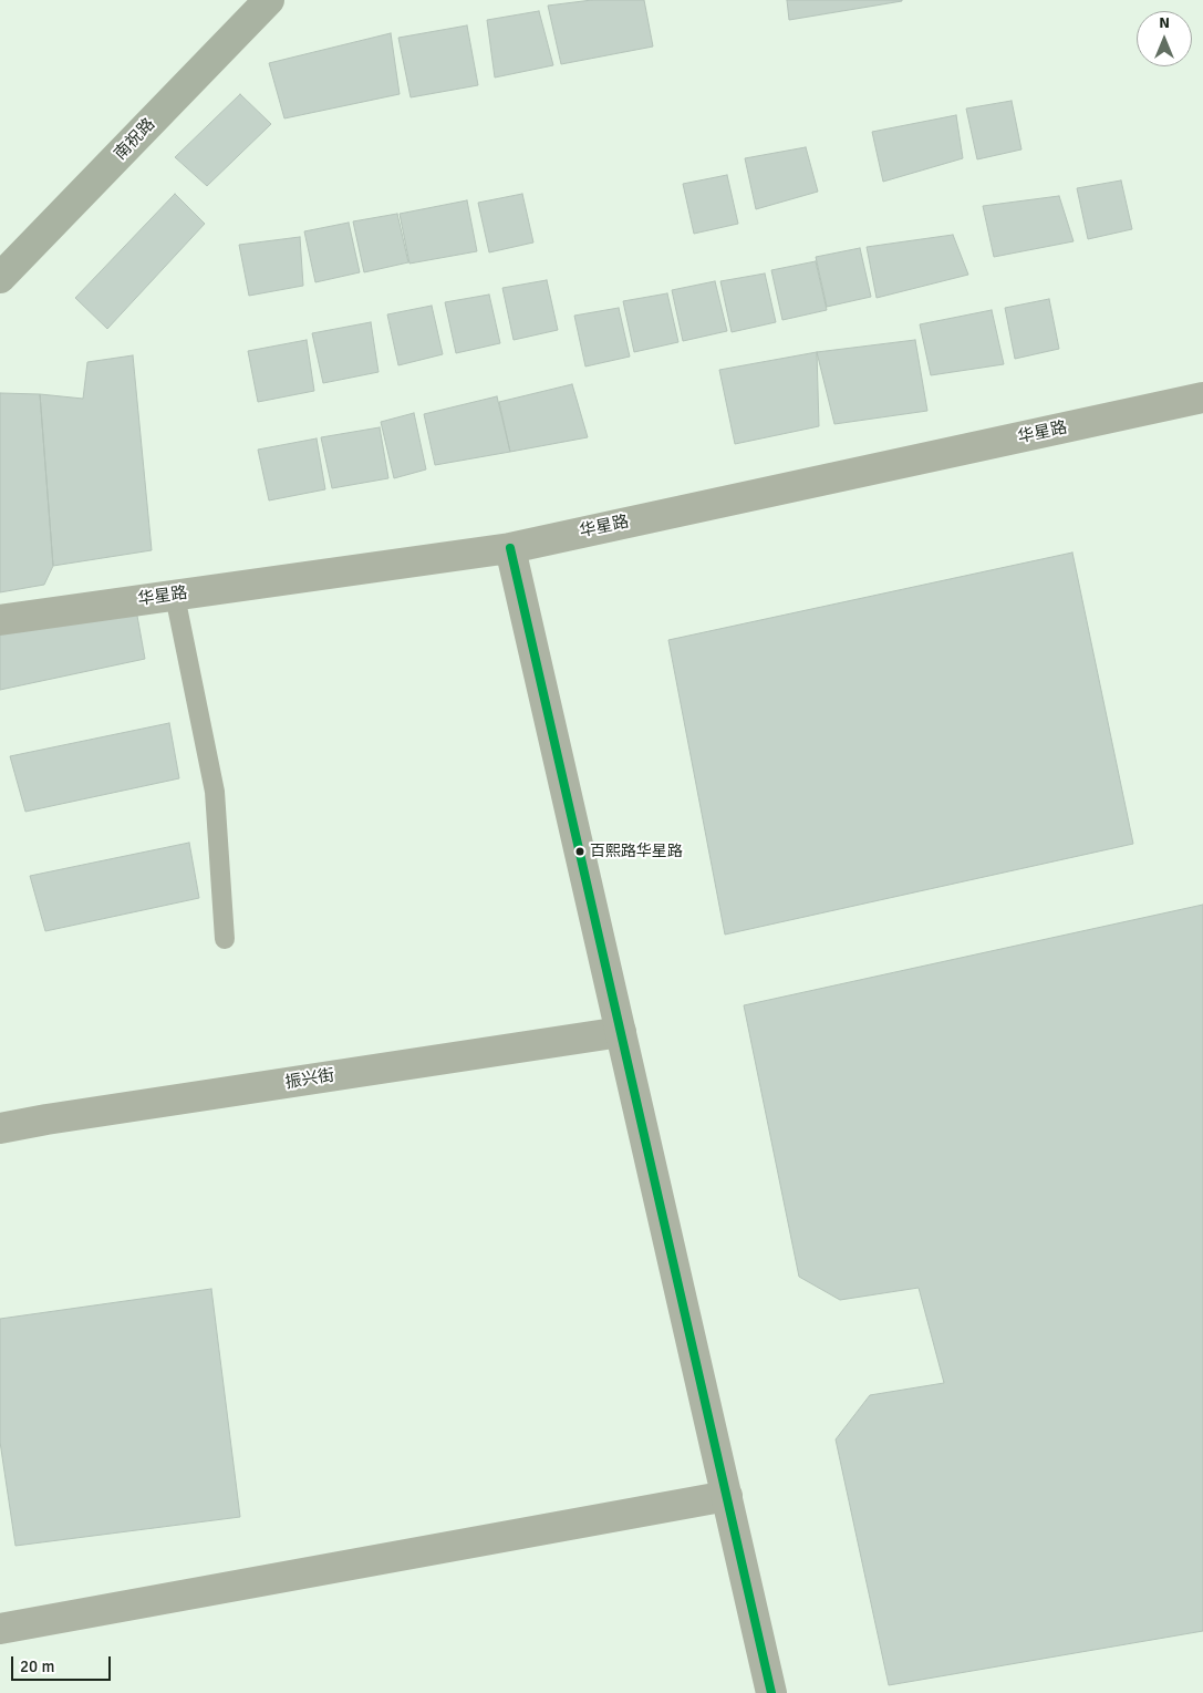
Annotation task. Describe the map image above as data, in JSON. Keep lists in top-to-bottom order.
{
  "streets": {
    "main road": ["南祝路"],
    "street": ["华星路", "振兴街"]
  },
  "places": ["百熙路华星路"],
  "scale_bar": "20 m",
  "north": "top"
}
